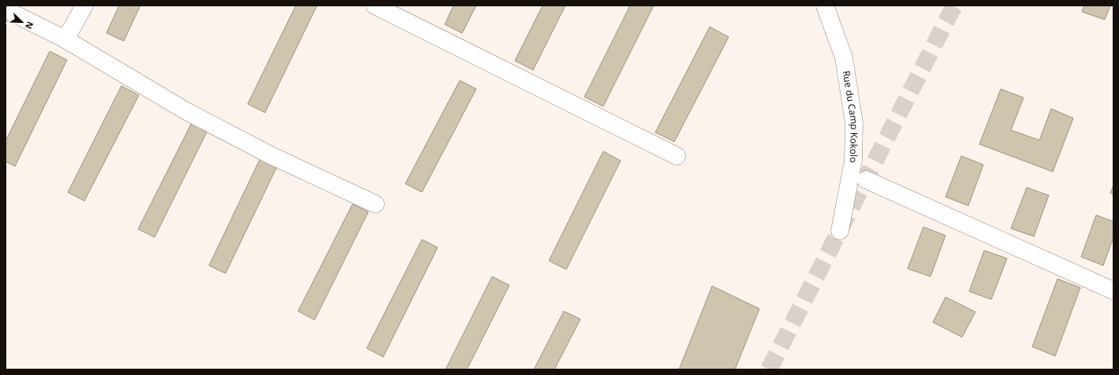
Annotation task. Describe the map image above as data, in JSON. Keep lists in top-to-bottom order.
{
  "streets": {
    "street": ["Rue du Camp Kokolo"]
  },
  "north": "bottom right"
}
